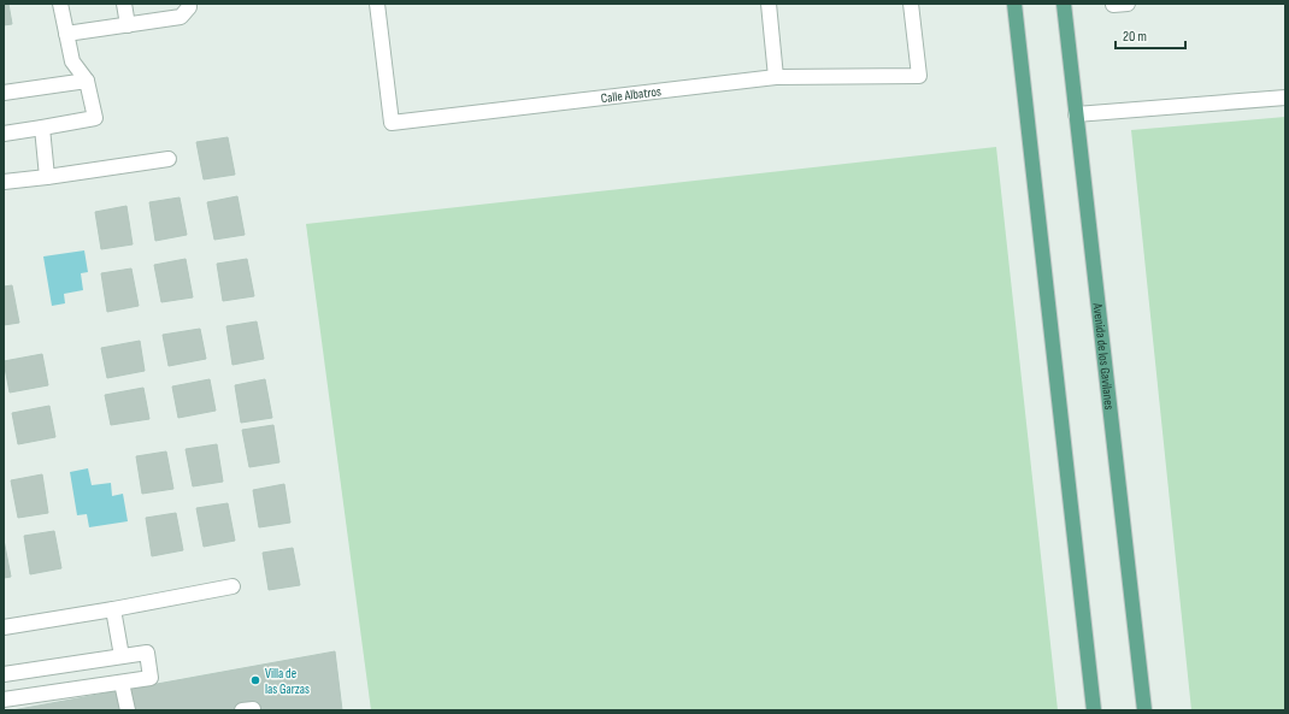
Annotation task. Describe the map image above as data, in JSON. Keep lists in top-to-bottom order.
{
  "streets": {
    "main road": ["Avenida de los Gavilanes"],
    "street": ["Calle Albatros"]
  },
  "places": ["Villa de las Garzas"],
  "scale_bar": "20 m"
}
